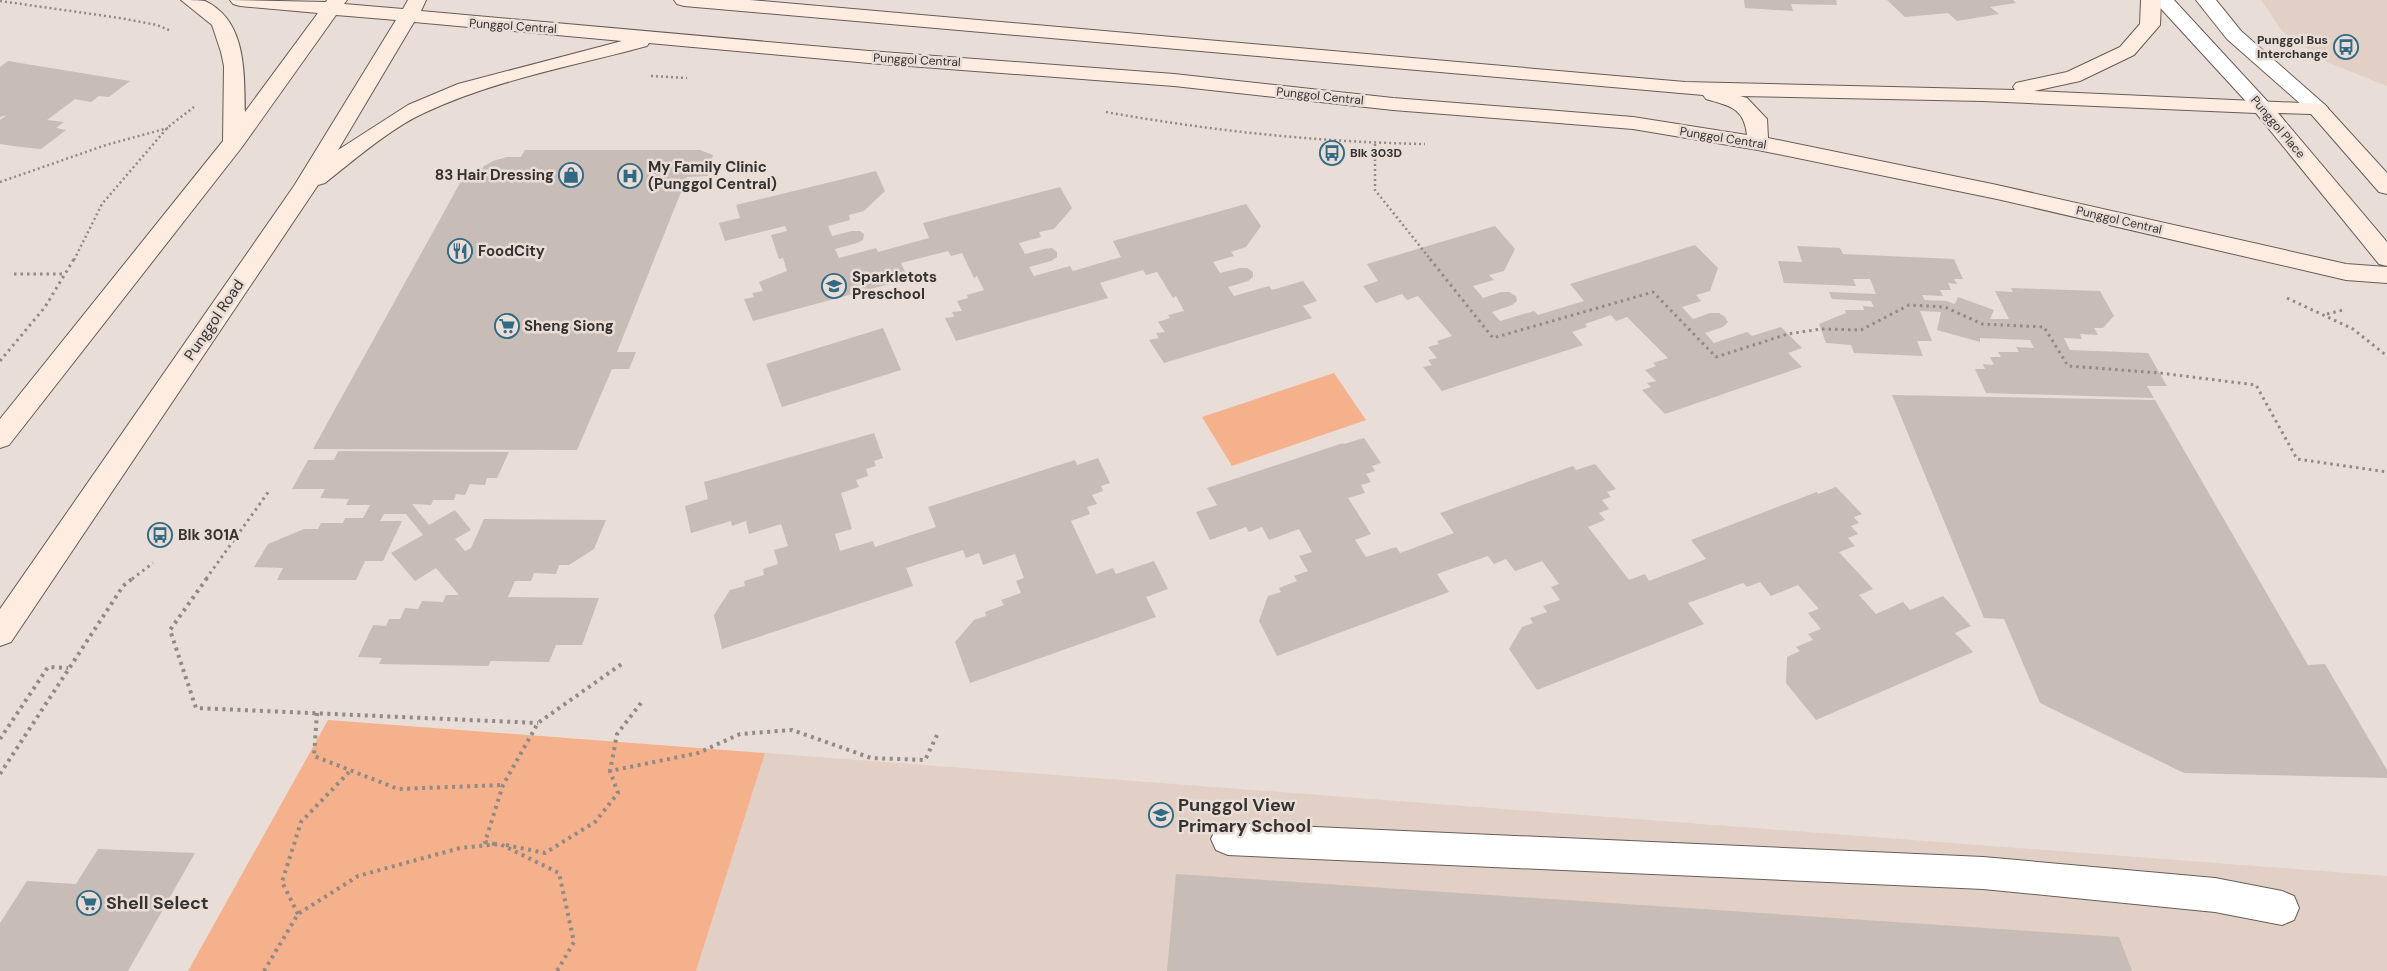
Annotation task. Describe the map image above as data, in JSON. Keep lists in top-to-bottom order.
{
  "streets": {
    "main road": ["Punggol Central", "Punggol Place", "Punggol Road"]
  },
  "crossings": [
    ["Punggol Central", "Punggol Road"]
  ],
  "places": {
    "bus stop": ["Punggol Bus Interchange", "Blk 303D", "Blk 301A"],
    "shop": ["83 Hair Dressing"],
    "hospital": ["My Family Clinic (Punggol Central)"],
    "restaurant": ["FoodCity"],
    "school or university": ["Sparkletots Preschool", "Punggol View Primary School"],
    "supermarket": ["Sheng Siong", "Shell Select"]
  }
}
